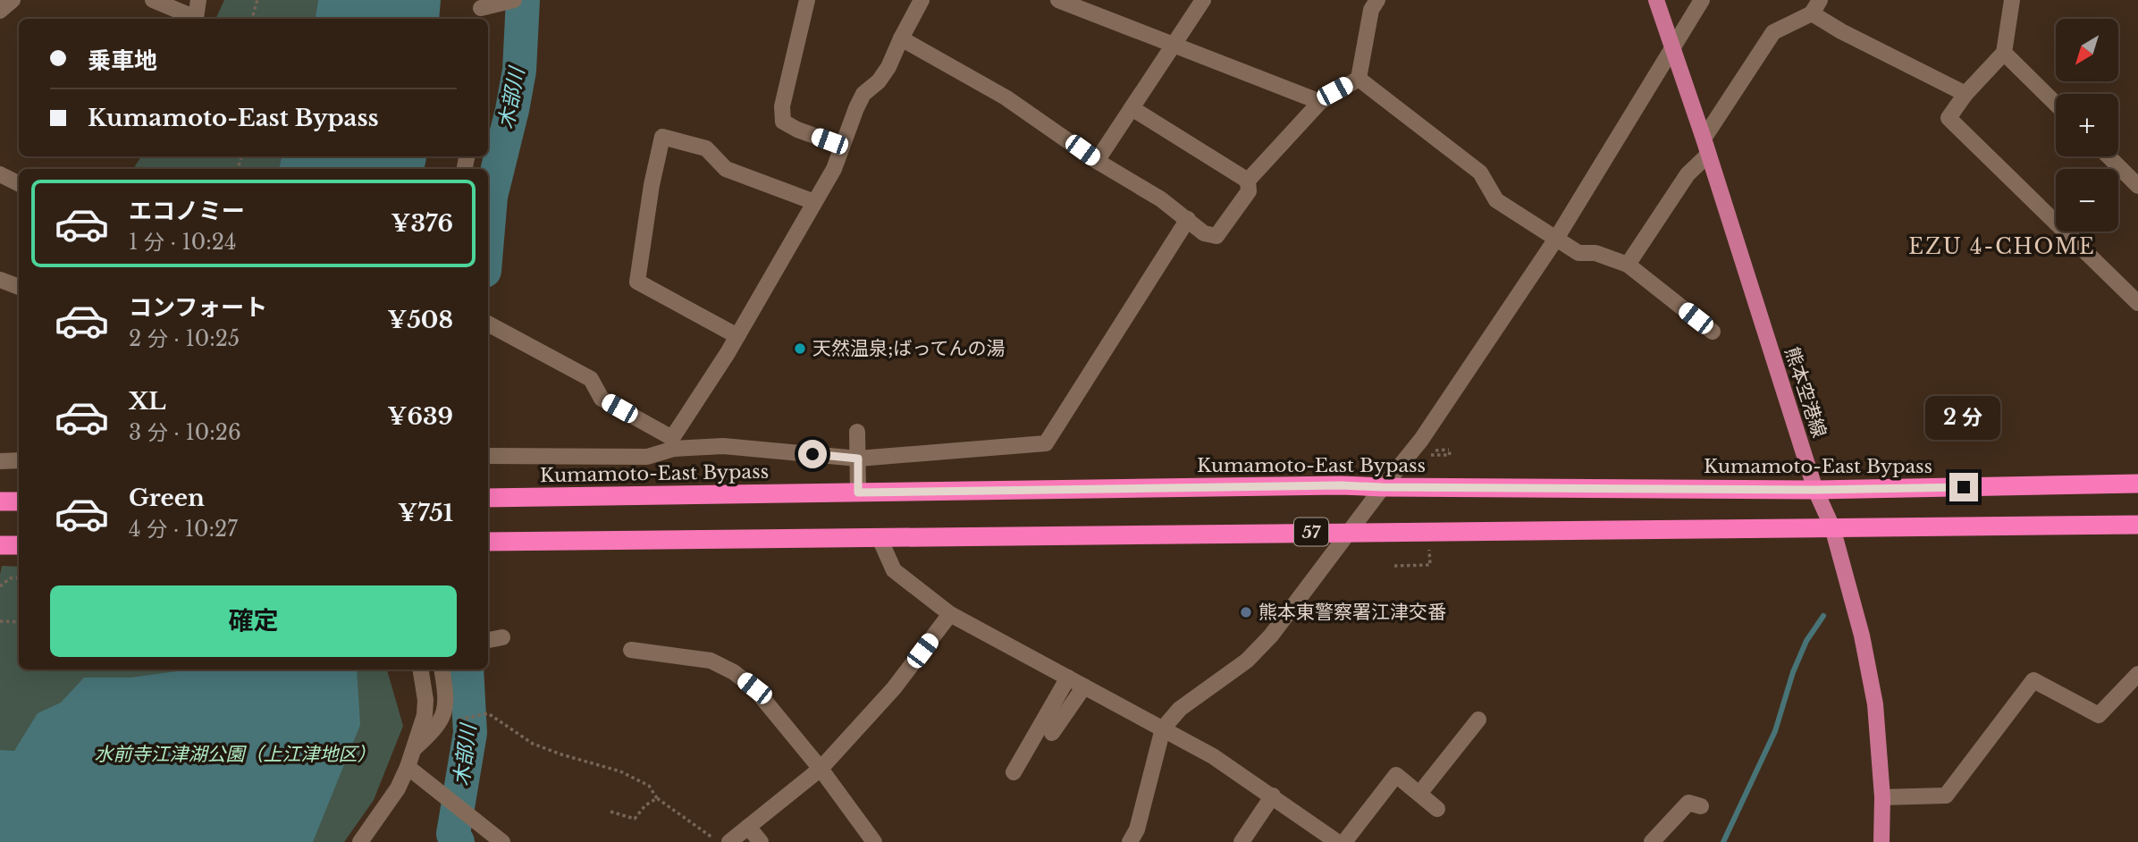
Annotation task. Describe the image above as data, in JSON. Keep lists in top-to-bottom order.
{
  "streets": {
    "highway": ["Kumamoto-East Bypass", "57"],
    "main road": ["熊本空港線"]
  },
  "crossings": [
    ["熊本空港線", "Kumamoto-East Bypass"],
    ["熊本空港線", "57"]
  ],
  "districts": ["EZU 4-CHOME"],
  "water": ["木部川"],
  "parks": ["水前寺江津湖公園（上江津地区）"],
  "places": ["天然温泉;ばってんの湯", "熊本東警察署江津交番"],
  "north": "bottom left",
  "page": {
    "map_buttons": ["+", "−"],
    "banner": ["乗車地", "Kumamoto-East Bypass"],
    "list": [
      {
        "name": "エコノミー",
        "note": "1 分 · 10:24",
        "value": "¥376"
      },
      {
        "name": "コンフォート",
        "note": "2 分 · 10:25",
        "value": "¥508"
      },
      {
        "name": "XL",
        "note": "3 分 · 10:26",
        "value": "¥639"
      },
      {
        "name": "Green",
        "note": "4 分 · 10:27",
        "value": "¥751"
      }
    ],
    "bubble": "2 分",
    "buttons": "確定"
  }
}
